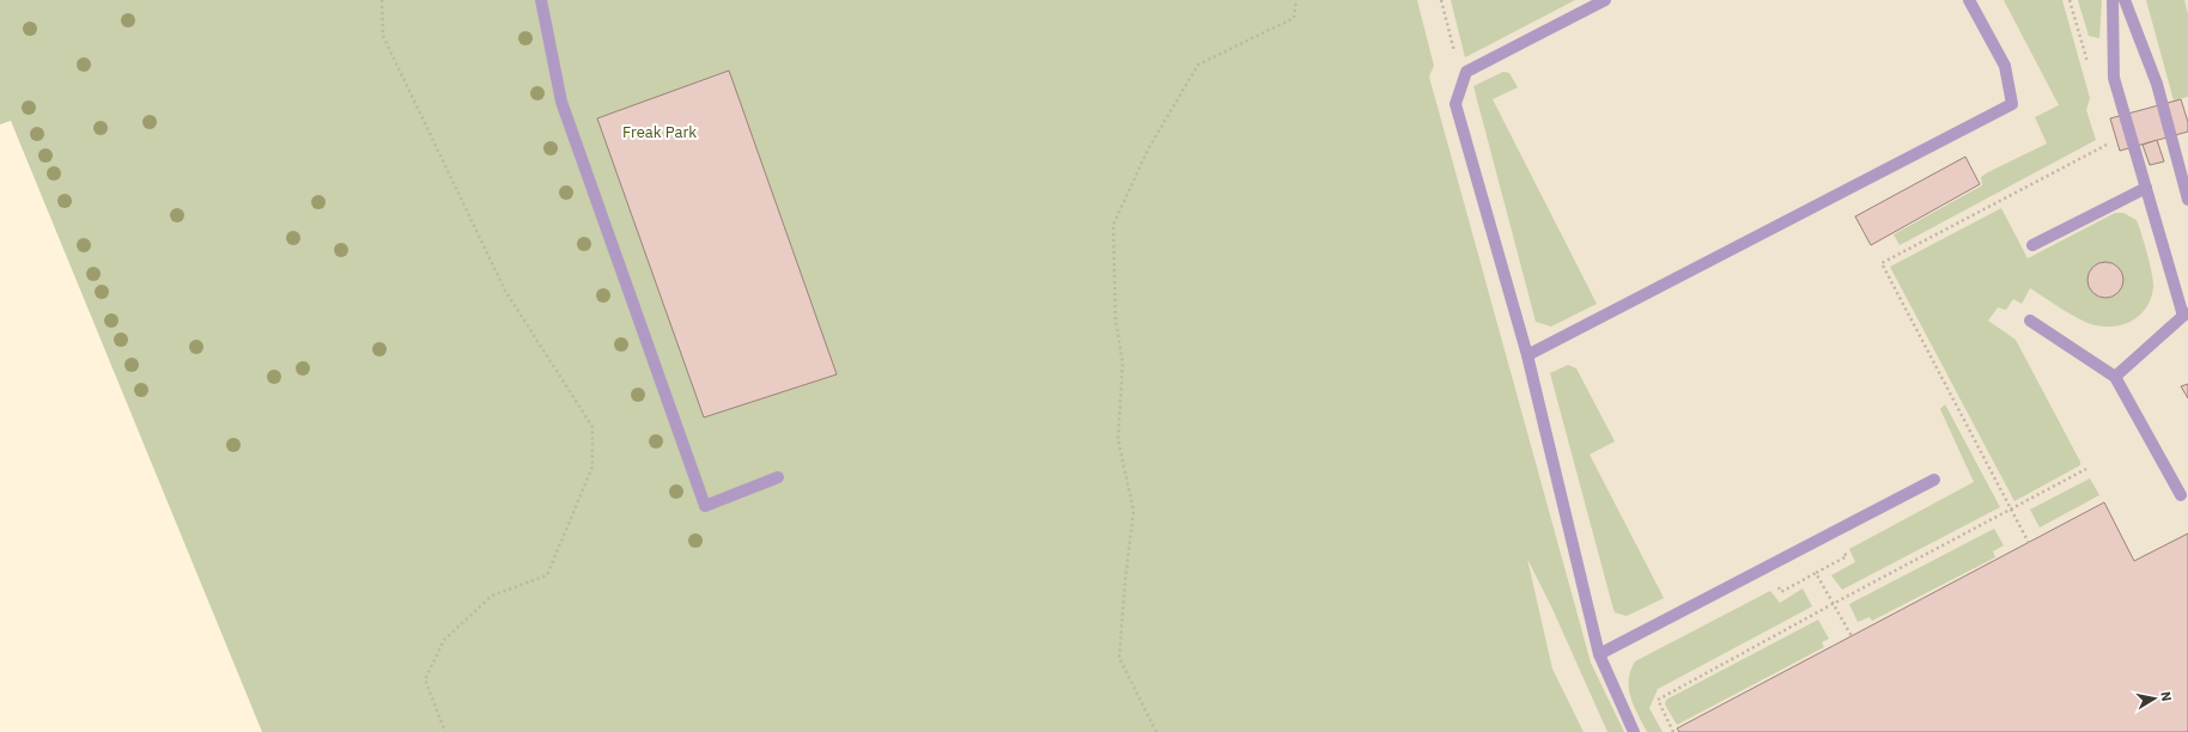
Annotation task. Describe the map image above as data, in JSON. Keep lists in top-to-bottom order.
{
  "parks": ["Freak Park"],
  "north": "right"
}
